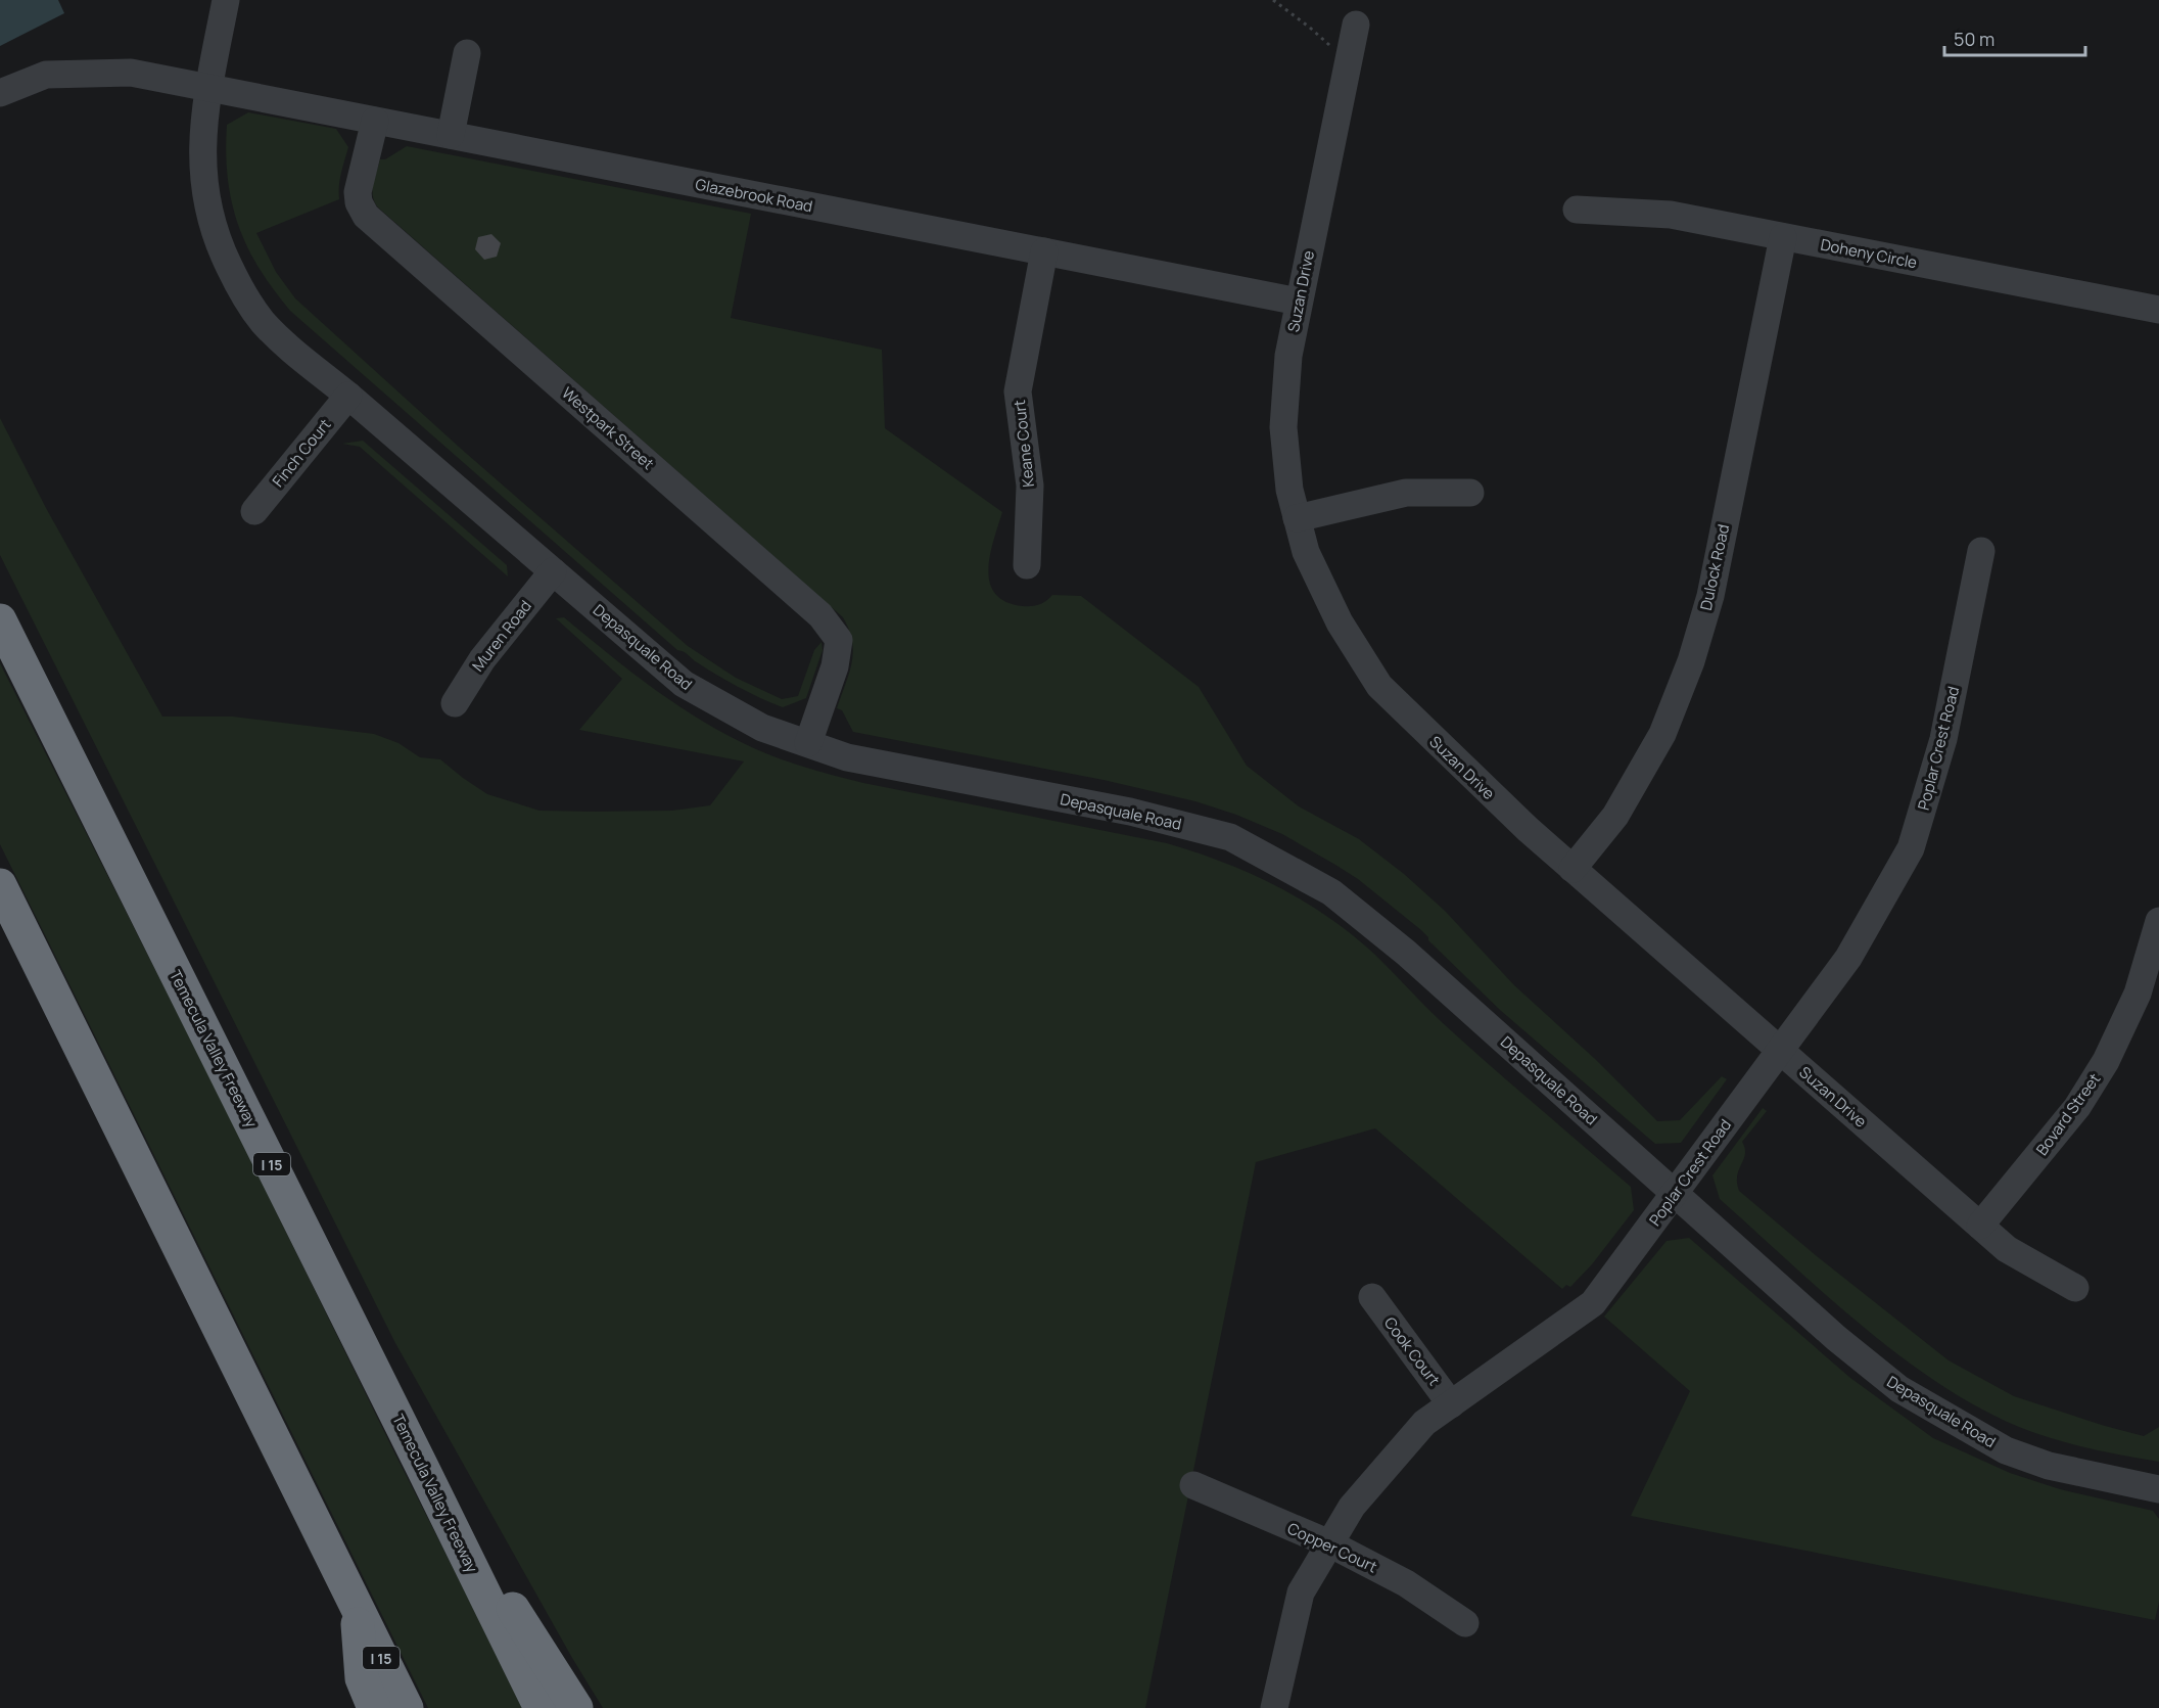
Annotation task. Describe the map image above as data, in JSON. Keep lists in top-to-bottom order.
{
  "streets": {
    "highway": ["Temecula Valley Freeway", "I 15"],
    "street": [
      "Glazebrook Road",
      "Doheny Circle",
      "Suzan Drive",
      "Westpark Street",
      "Keane Court",
      "Finch Court",
      "Dulock Road",
      "Muren Road",
      "Depasquale Road",
      "Poplar Crest Road",
      "Bovard Street",
      "Cook Court",
      "Copper Court"
    ]
  },
  "crossings": [
    ["Glazebrook Road", "Suzan Drive"],
    ["Glazebrook Road", "Westpark Street"],
    ["Glazebrook Road", "Keane Court"],
    ["Glazebrook Road", "Depasquale Road"],
    ["Doheny Circle", "Dulock Road"],
    ["Suzan Drive", "Dulock Road"],
    ["Suzan Drive", "Poplar Crest Road"],
    ["Suzan Drive", "Bovard Street"],
    ["Westpark Street", "Depasquale Road"],
    ["Finch Court", "Depasquale Road"],
    ["Muren Road", "Depasquale Road"],
    ["Depasquale Road", "Poplar Crest Road"],
    ["Poplar Crest Road", "Cook Court"],
    ["Poplar Crest Road", "Copper Court"]
  ],
  "scale_bar": "50 m"
}
